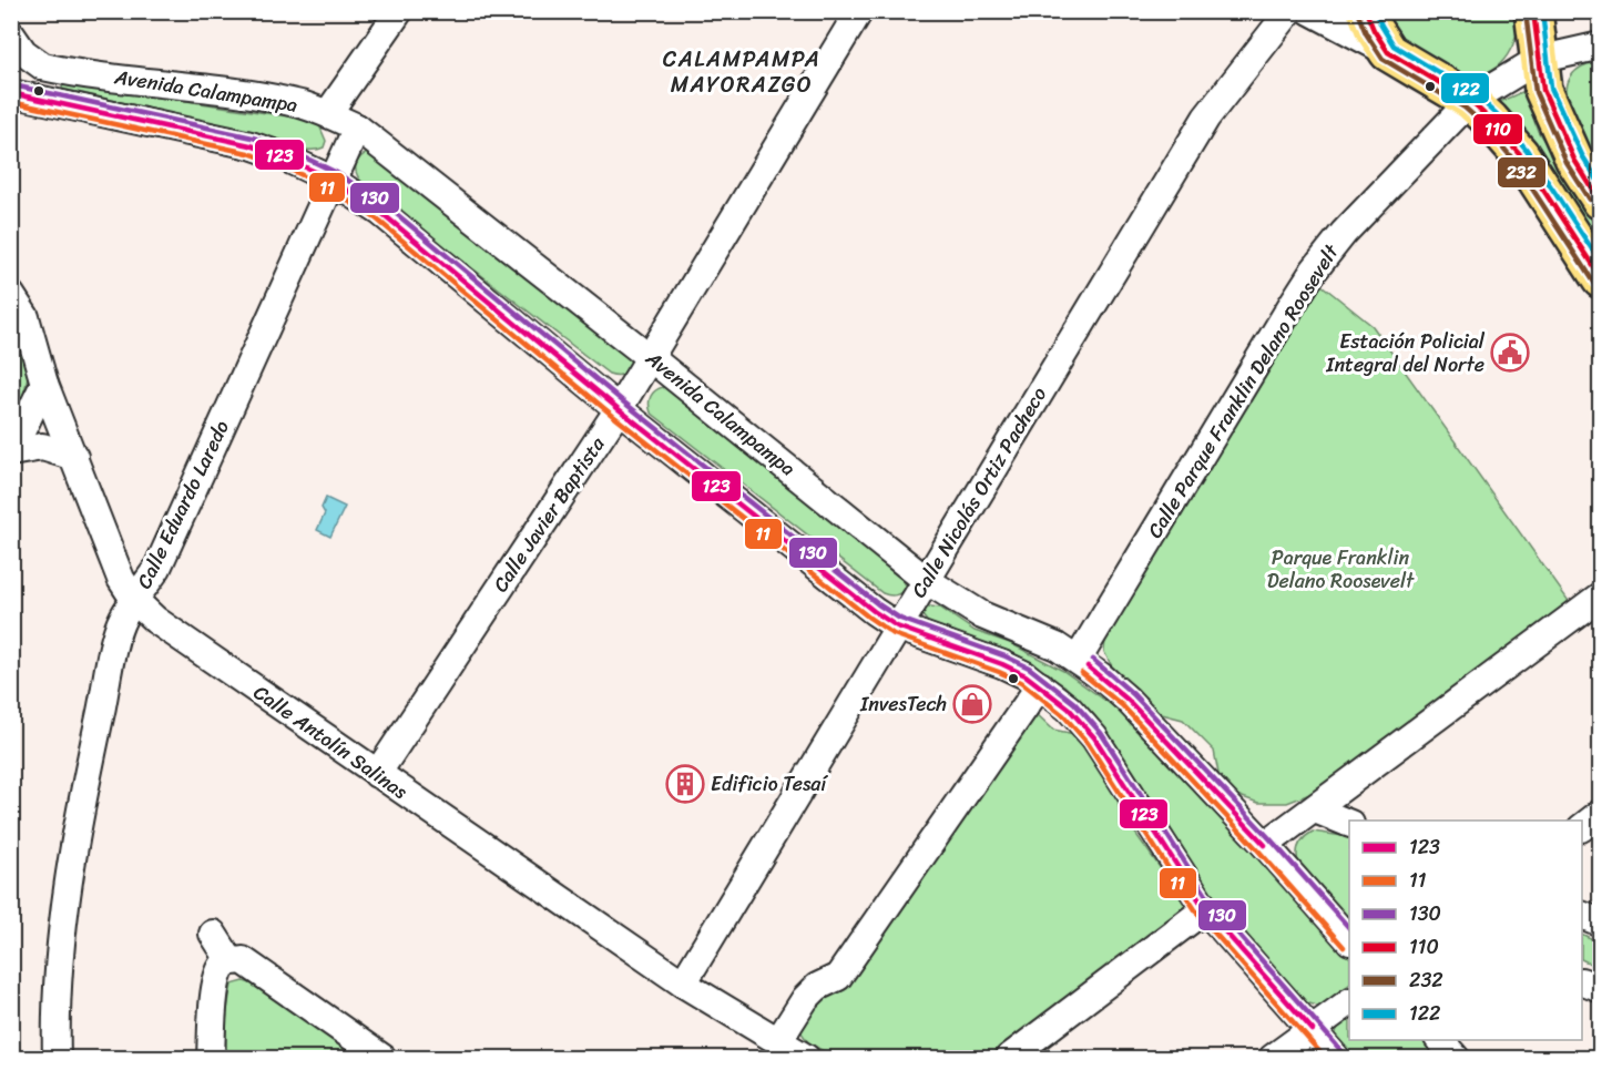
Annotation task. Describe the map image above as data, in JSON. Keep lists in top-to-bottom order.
{
  "streets": {
    "street": [
      "Avenida Calampampa",
      "Calle Parque Franklin Delano Roosevelt",
      "Calle Nicolás Ortiz Pacheco",
      "Calle Eduardo Laredo",
      "Calle Javier Baptista",
      "Calle Antolín Salinas"
    ]
  },
  "crossings": [
    ["Avenida Calampampa", "Calle Parque Franklin Delano Roosevelt"],
    ["Avenida Calampampa", "Calle Nicolás Ortiz Pacheco"],
    ["Avenida Calampampa", "Calle Eduardo Laredo"],
    ["Avenida Calampampa", "Calle Javier Baptista"],
    ["Calle Nicolás Ortiz Pacheco", "Calle Antolín Salinas"],
    ["Calle Eduardo Laredo", "Calle Antolín Salinas"],
    ["Calle Javier Baptista", "Calle Antolín Salinas"]
  ],
  "districts": ["CALAMPAMPA MAYORAZGO"],
  "parks": ["Parque Franklin Delano Roosevelt"],
  "places": {
    "public building": ["Estación Policial Integral del Norte"],
    "shop": ["InvesTech"],
    "building": ["Edificio Tesaí"]
  },
  "lines": [
    "transit line 110",
    "transit line 122",
    "transit line 232",
    "transit line 130",
    "transit line 123",
    "transit line 11"
  ],
  "legend": [
    "123",
    "11",
    "130",
    "110",
    "232",
    "122"
  ]
}
